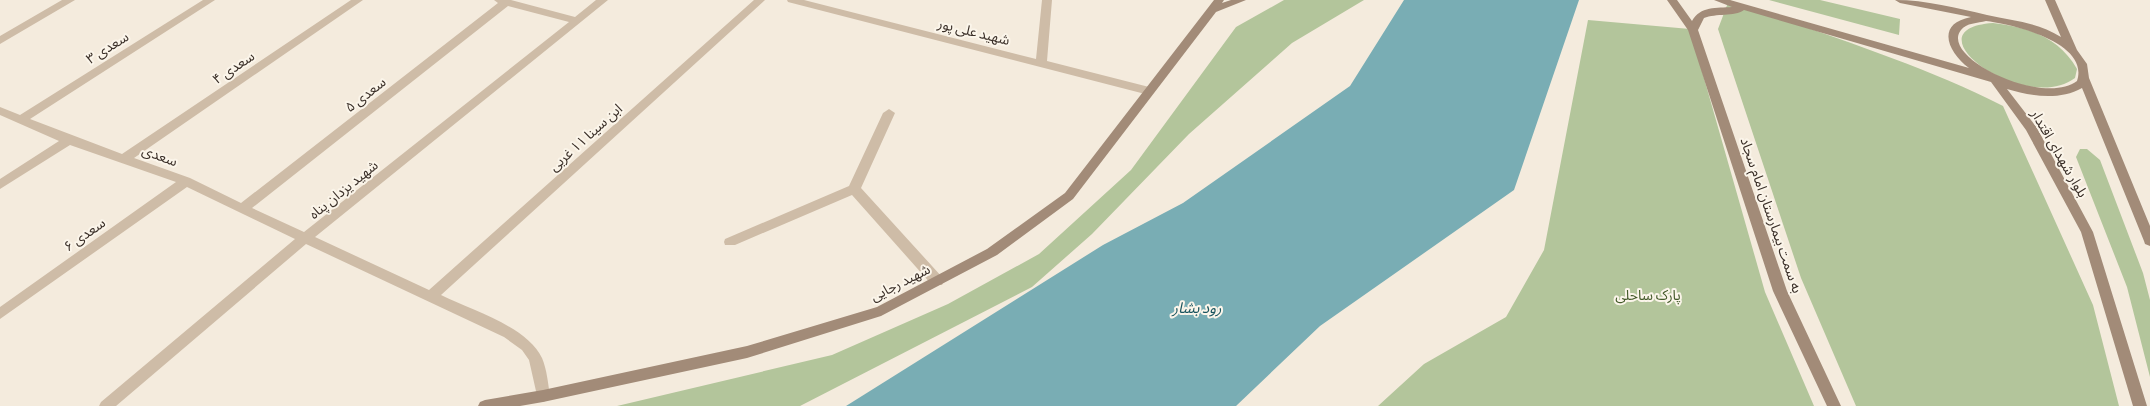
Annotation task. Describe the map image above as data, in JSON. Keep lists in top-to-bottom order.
{
  "streets": {
    "street": [
      "شهید علی پور",
      "سعدی ۳",
      "سعدی ۴",
      "سعدی ۵",
      "ابن سینا ۱۱ غربی",
      "بلوار شهدای اقتدار",
      "سعدی",
      "شهید یزدان پناه",
      "به سمت بیمارستان امام سجاد",
      "سعدی ۶",
      "شهید رجایی"
    ]
  },
  "crossings": [
    ["شهید علی پور", "شهید رجایی"],
    ["سعدی ۳", "سعدی"],
    ["سعدی ۴", "سعدی"],
    ["سعدی ۵", "سعدی"],
    ["ابن سینا ۱۱ غربی", "سعدی"],
    ["سعدی", "شهید یزدان پناه"],
    ["سعدی", "سعدی ۶"],
    ["سعدی", "شهید رجایی"]
  ],
  "water": ["رود بشار"],
  "parks": ["پارک ساحلی"]
}
